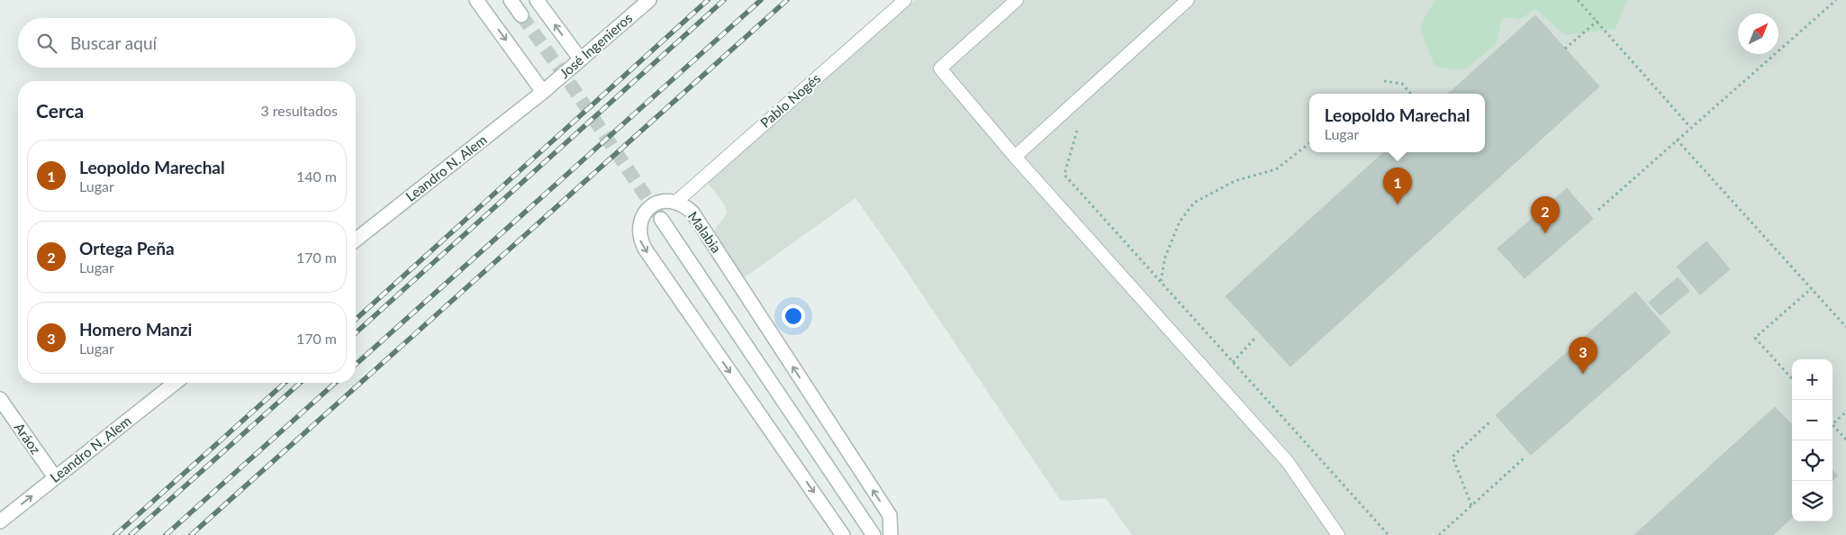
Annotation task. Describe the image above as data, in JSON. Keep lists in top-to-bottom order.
{
  "streets": {
    "street": [
      "José Ingenieros",
      "Leandro N. Alem",
      "Malabia",
      "Aráoz"
    ],
    "lane": ["Pablo Nogés"]
  },
  "crossings": [
    ["José Ingenieros", "Leandro N. Alem"],
    ["Pablo Nogés", "Malabia"],
    ["Leandro N. Alem", "Aráoz"]
  ],
  "north": "top right",
  "page": {
    "search": "Buscar aquí",
    "heading": ["Cerca", "3 resultados"],
    "popup": ["Leopoldo Marechal", "Lugar"],
    "list": [
      {
        "mark": "1",
        "name": "Leopoldo Marechal",
        "note": "Lugar",
        "value": "140 m"
      },
      {
        "mark": "2",
        "name": "Ortega Peña",
        "note": "Lugar",
        "value": "170 m"
      },
      {
        "mark": "3",
        "name": "Homero Manzi",
        "note": "Lugar",
        "value": "170 m"
      }
    ],
    "pins": ["1", "2", "3"],
    "map_buttons": ["+", "−"]
  }
}
